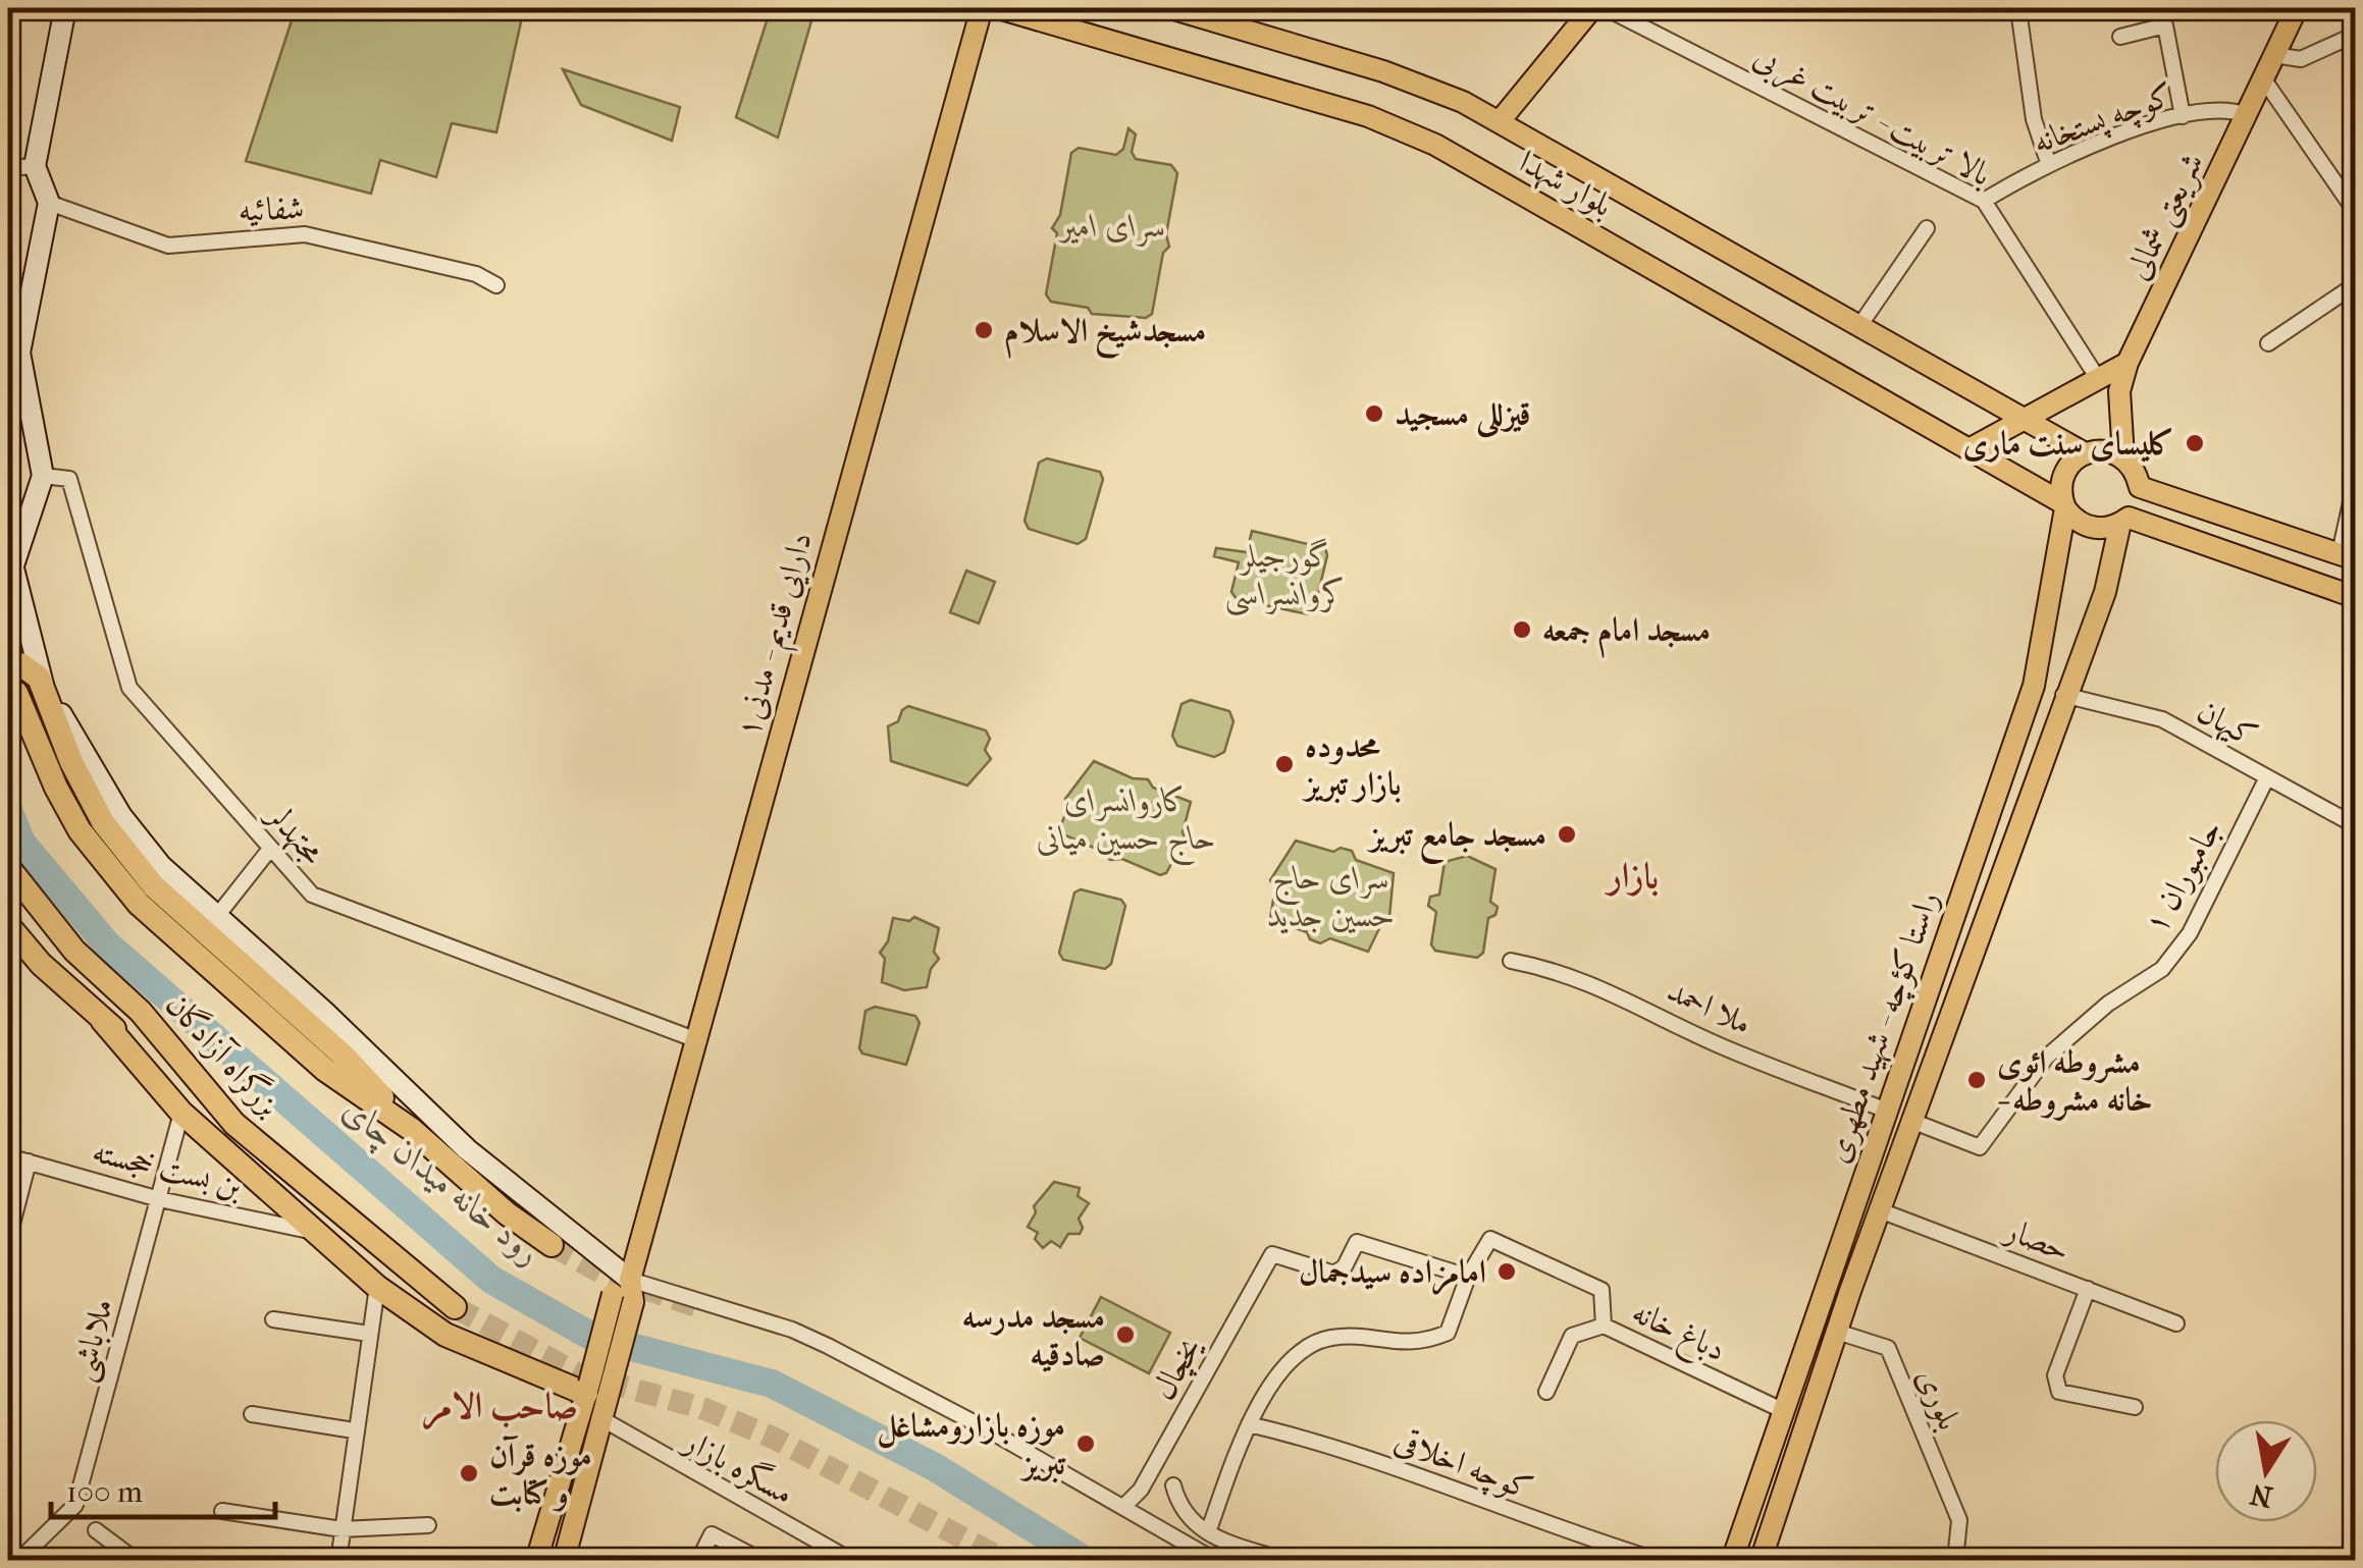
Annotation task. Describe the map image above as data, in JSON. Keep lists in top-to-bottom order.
{
  "streets": {
    "highway": ["بزرگراه آزادگان"],
    "main road": [
      "بلوار شهدا",
      "شریعتی شمالی",
      "دارایی قدیم - مدنی۱",
      "راستا کؤچه - شهید مطهری"
    ],
    "street": [
      "بالا تربیت - تربیت غربی",
      "کوچه پستخانه",
      "شفائیه",
      "کیهان",
      "مجتهدلر",
      "جامبوران ۱",
      "ملا احمد",
      "بن بست خجسته",
      "حصار",
      "دباغ خانه",
      "ملاباشی",
      "یخچال",
      "بلوری",
      "کوچه اخلاقی",
      "مسگره بازار"
    ]
  },
  "crossings": [
    ["بالا تربیت - تربیت غربی", "کوچه پستخانه"],
    ["کوچه پستخانه", "شریعتی شمالی"],
    ["بلوار شهدا", "راستا کؤچه - شهید مطهری"],
    ["دارایی قدیم - مدنی۱", "مجتهدلر"],
    ["کیهان", "جامبوران ۱"],
    ["کیهان", "راستا کؤچه - شهید مطهری"],
    ["جامبوران ۱", "راستا کؤچه - شهید مطهری"],
    ["ملا احمد", "راستا کؤچه - شهید مطهری"],
    ["راستا کؤچه - شهید مطهری", "حصار"],
    ["راستا کؤچه - شهید مطهری", "دباغ خانه"],
    ["راستا کؤچه - شهید مطهری", "بلوری"],
    ["بن بست خجسته", "ملاباشی"],
    ["دباغ خانه", "یخچال"]
  ],
  "districts": ["بازار", "صاحب الامر"],
  "water": ["رود خانه میدان چای"],
  "parks": [
    "سرای امیر",
    "گورجیلر کروانسراسی",
    "کاروانسرای حاج حسین میانی",
    "سرای حاج حسین جدید"
  ],
  "places": [
    "مسجدشیخ الاسلام",
    "قیزللی مسجید",
    "کلیسای سنت ماری",
    "مسجد امام جمعه",
    "محدوده بازار تبریز",
    "مسجد جامع تبریز",
    "مشروطه ائوی - خانه مشروطه",
    "امامزاده سیدجمال",
    "مسجد مدرسه صادقیه",
    "موزه بازارومشاغل تبریز",
    "موزه قرآن و کتابت"
  ],
  "scale_bar": "100 m",
  "north": "bottom"
}
